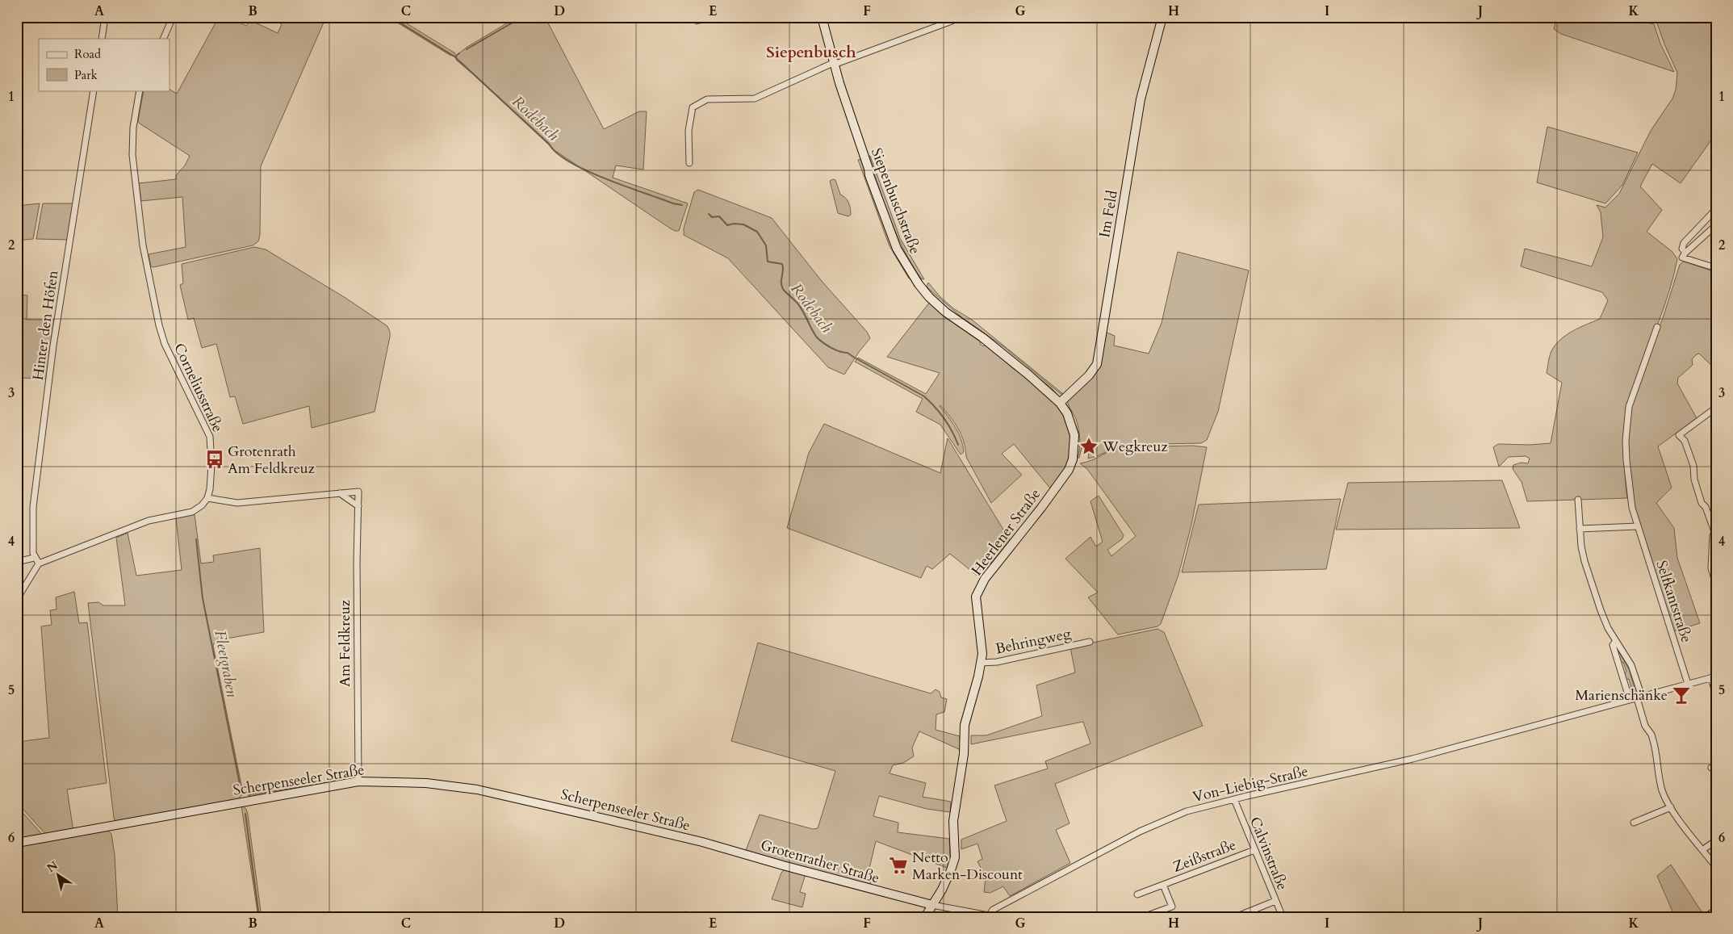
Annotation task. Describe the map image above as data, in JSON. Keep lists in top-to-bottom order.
{
  "streets": {
    "street": [
      "Siepenbuschstraße",
      "Im Feld",
      "Hinter den Höfen",
      "Corneliusstraße",
      "Heerlener Straße",
      "Selfkantstraße",
      "Behringweg",
      "Am Feldkreuz",
      "Scherpenseeler Straße",
      "Von-Liebig-Straße",
      "Calvinstraße",
      "Zeißstraße",
      "Grotenrather Straße"
    ]
  },
  "crossings": [
    ["Siepenbuschstraße", "Im Feld"],
    ["Siepenbuschstraße", "Heerlener Straße"],
    ["Im Feld", "Heerlener Straße"],
    ["Corneliusstraße", "Am Feldkreuz"],
    ["Heerlener Straße", "Behringweg"],
    ["Heerlener Straße", "Von-Liebig-Straße"],
    ["Heerlener Straße", "Grotenrather Straße"],
    ["Selfkantstraße", "Von-Liebig-Straße"],
    ["Am Feldkreuz", "Scherpenseeler Straße"],
    ["Scherpenseeler Straße", "Grotenrather Straße"],
    ["Von-Liebig-Straße", "Calvinstraße"],
    ["Von-Liebig-Straße", "Grotenrather Straße"],
    ["Calvinstraße", "Zeißstraße"]
  ],
  "districts": ["Siepenbusch"],
  "water": ["Rodebach", "Fleetgraben"],
  "places": {
    "place": ["Wegkreuz"],
    "bus stop": ["Grotenrath Am Feldkreuz"],
    "bar": ["Marienschänke"],
    "supermarket": ["Netto Marken-Discount"]
  },
  "legend": ["Road", "Park"],
  "north": "top left",
  "grid": {
    "columns": [
      "A",
      "B",
      "C",
      "D",
      "E",
      "F",
      "G",
      "H",
      "I",
      "J",
      "K"
    ],
    "rows": [
      "1",
      "2",
      "3",
      "4",
      "5",
      "6"
    ]
  }
}
